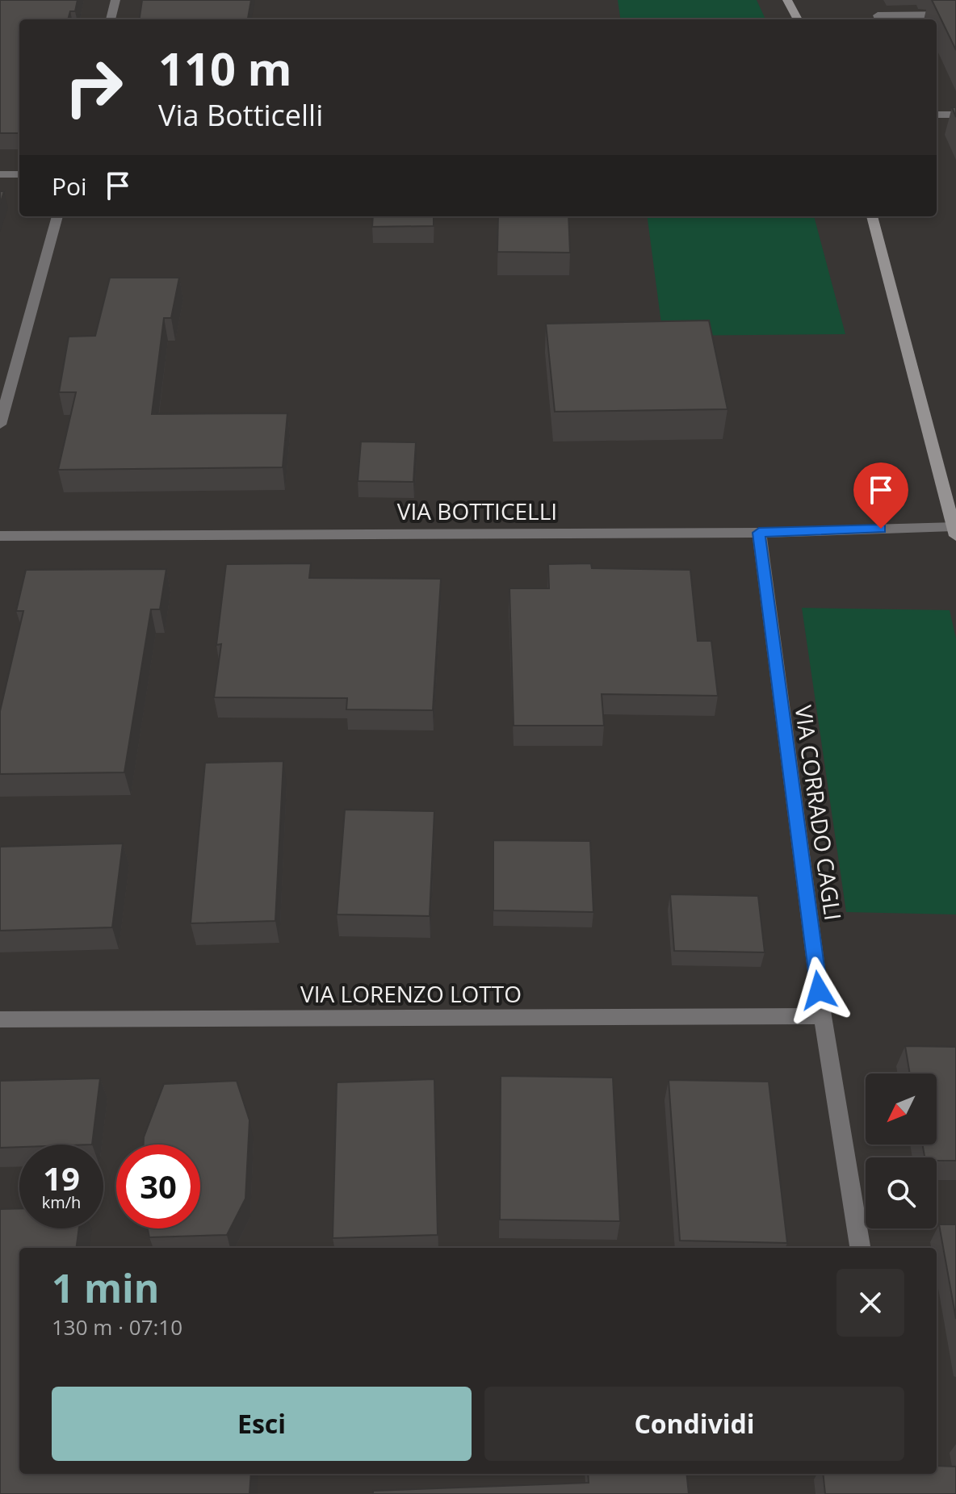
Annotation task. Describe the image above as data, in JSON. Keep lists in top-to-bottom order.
{
  "streets": {
    "street": ["VIA BOTTICELLI", "VIA CORRADO CAGLI", "VIA LORENZO LOTTO"]
  },
  "crossings": [
    ["VIA BOTTICELLI", "VIA CORRADO CAGLI"],
    ["VIA CORRADO CAGLI", "VIA LORENZO LOTTO"]
  ],
  "north": "bottom left",
  "page": {
    "turn": ["110 m", "Via Botticelli"],
    "then": "Poi",
    "speed": "19 km/h",
    "limit": "30",
    "heading": ["1 min", "130 m · 07:10"],
    "buttons": ["Esci", "Condividi"]
  }
}
